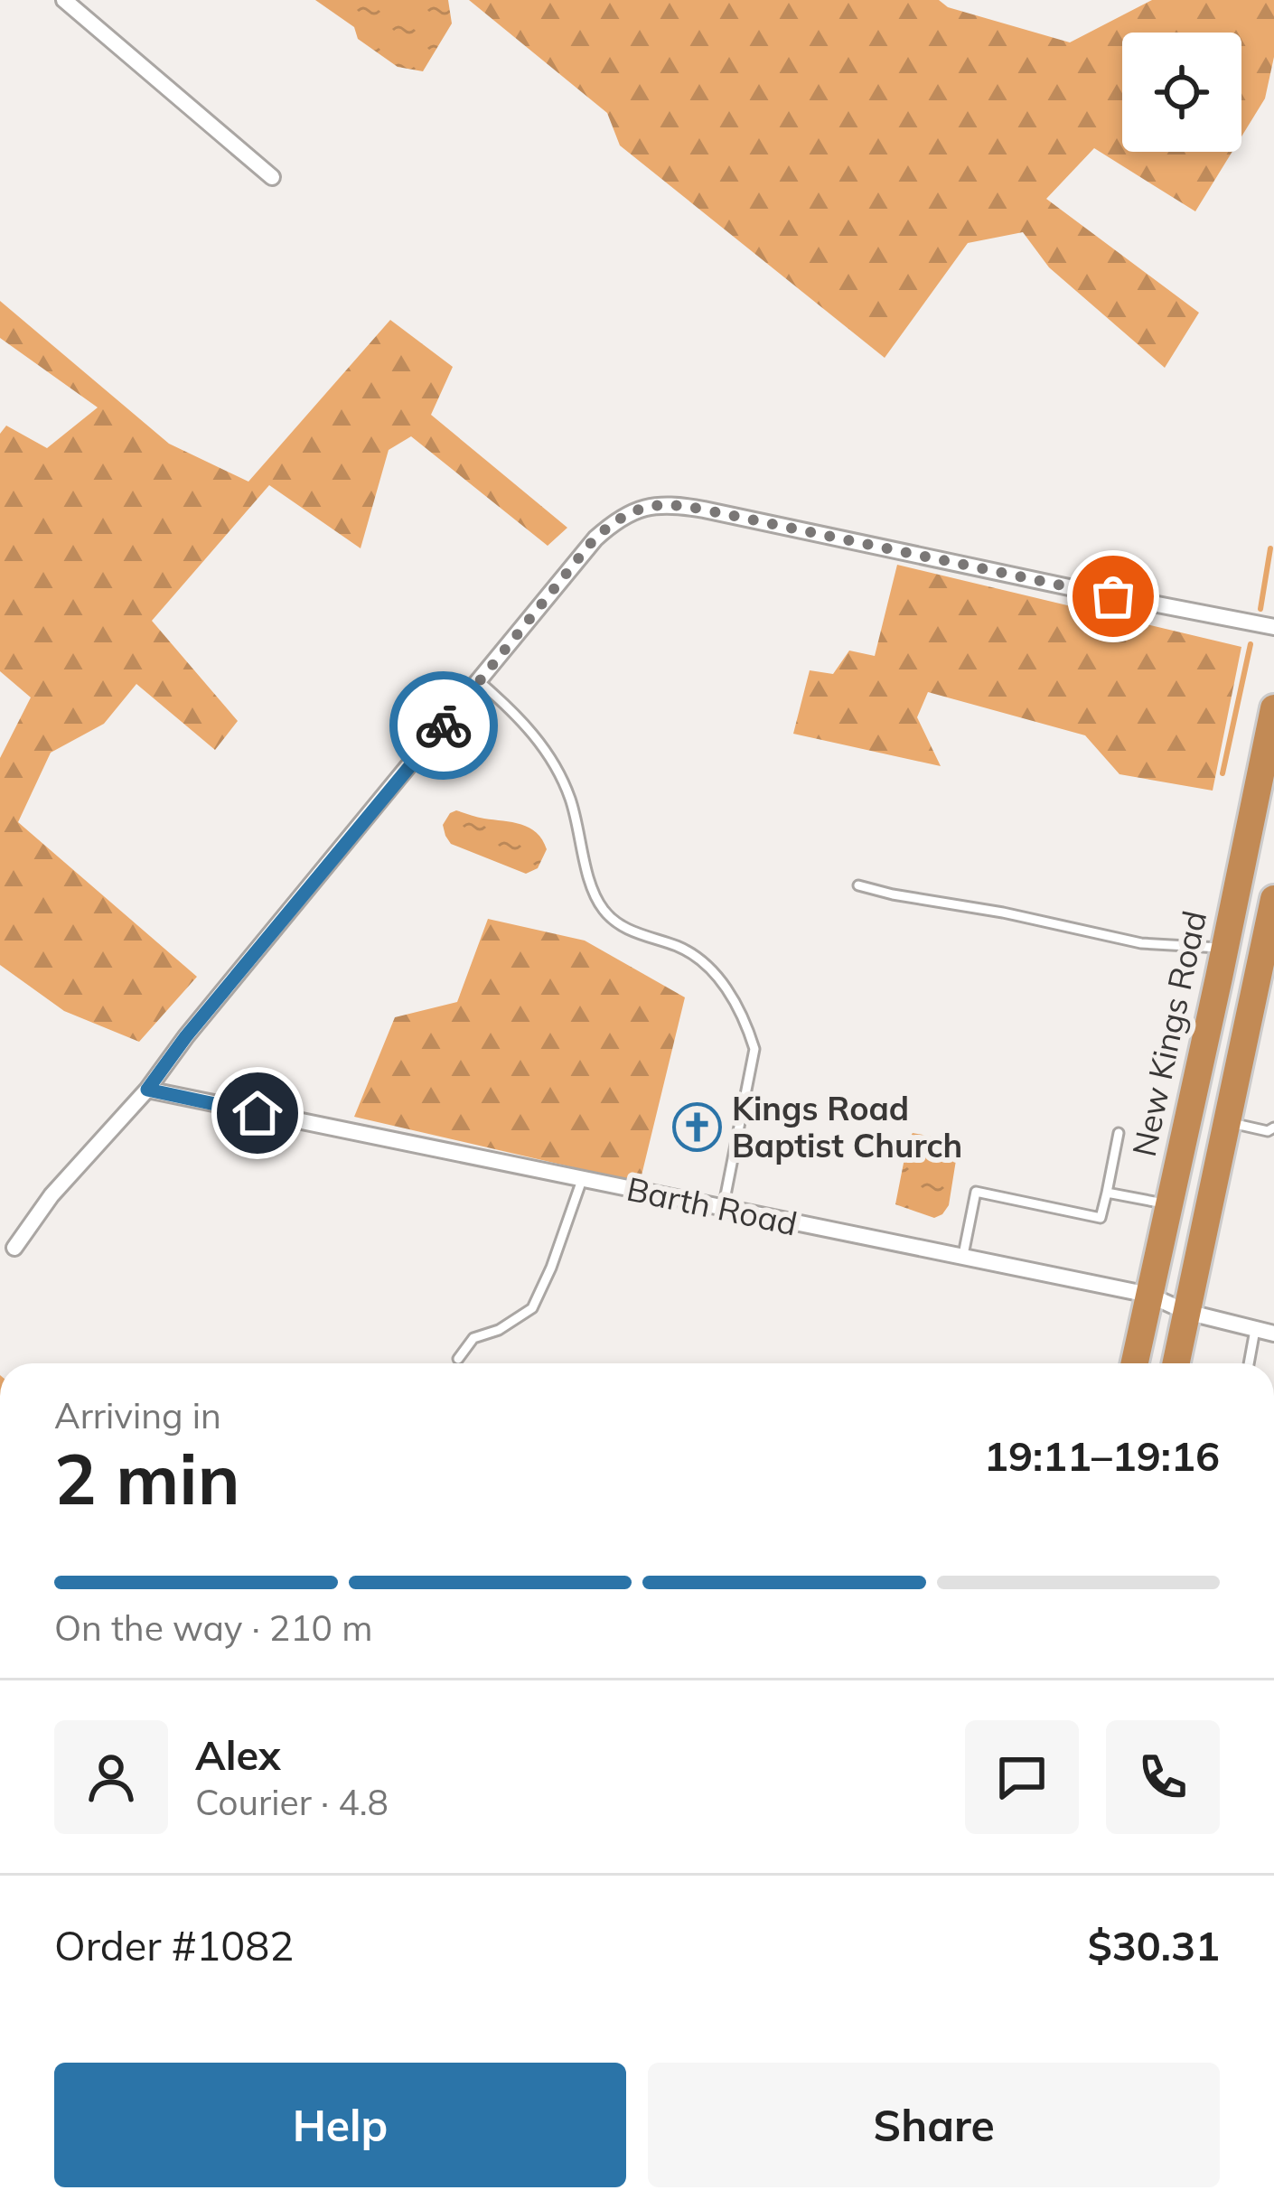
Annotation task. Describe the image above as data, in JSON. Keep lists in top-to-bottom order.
{
  "streets": {
    "highway": ["New Kings Road"],
    "street": ["Barth Road"]
  },
  "crossings": [
    ["New Kings Road", "Barth Road"]
  ],
  "places": {
    "church": ["Kings Road Baptist Church"]
  },
  "page": {
    "heading": ["2 min", "Arriving in", "19:11–19:16"],
    "panel": [
      "Alex",
      "Courier · 4.8",
      "Order #1082",
      "$30.31"
    ],
    "bar": "On the way · 210 m",
    "buttons": ["Help", "Share"]
  }
}
